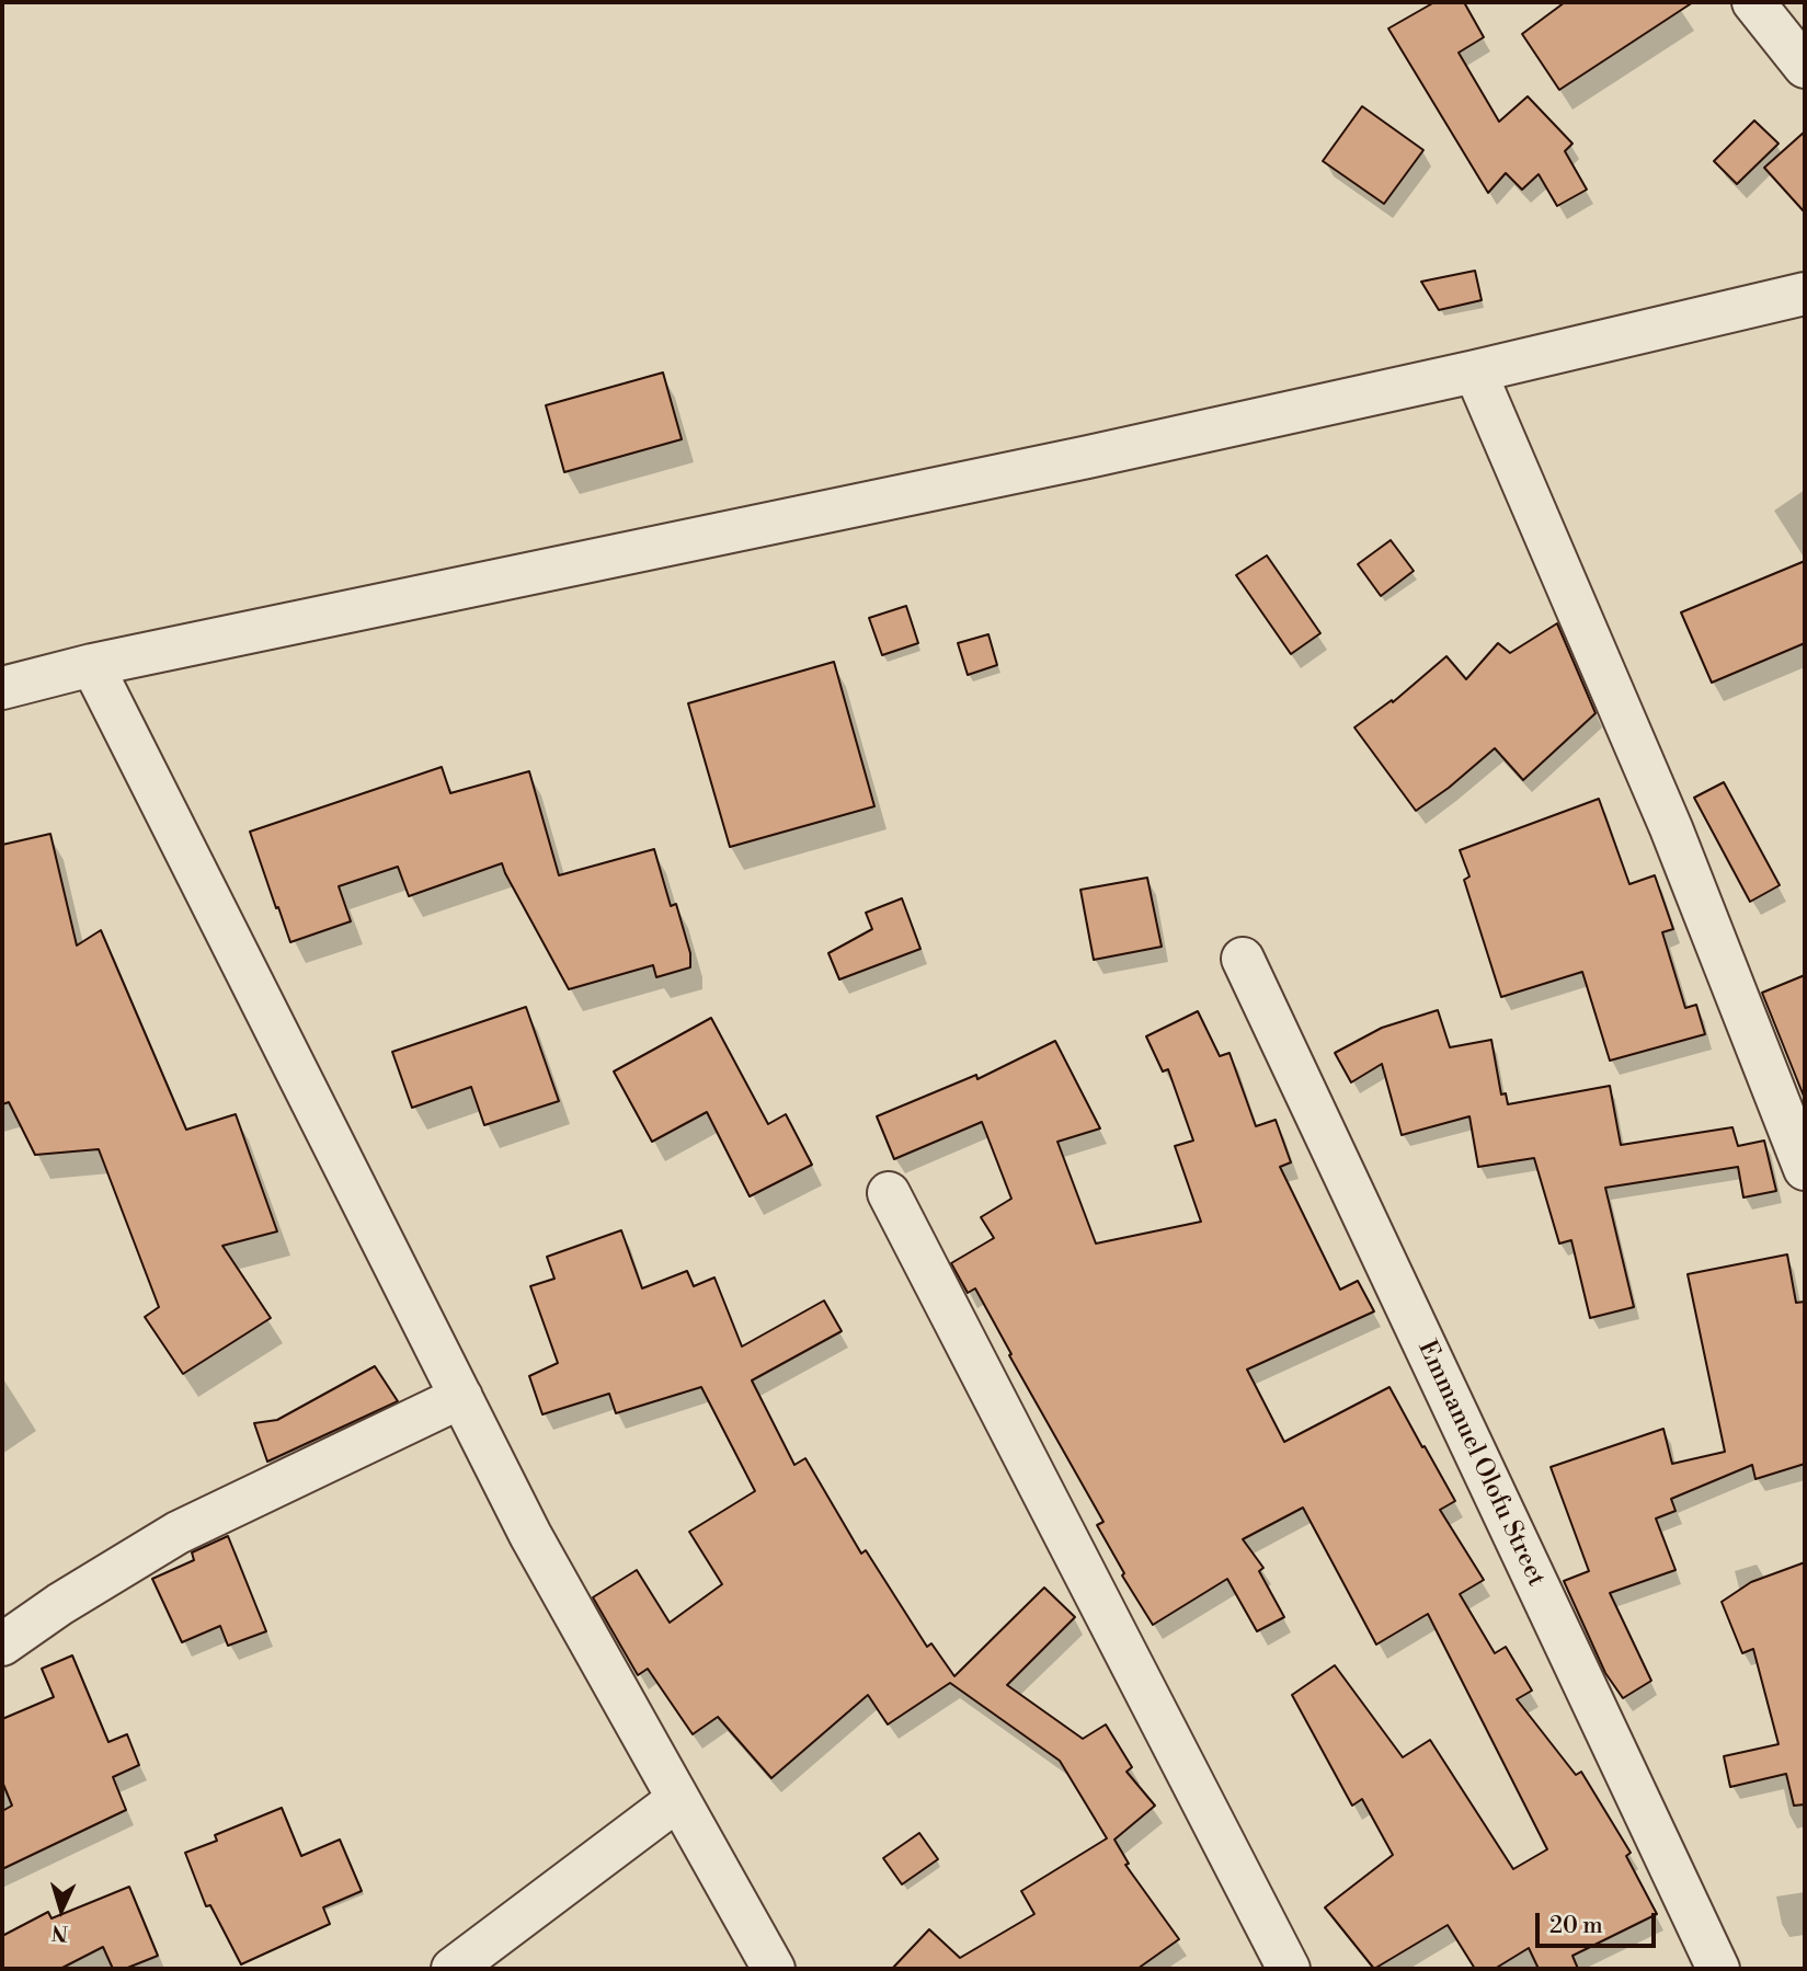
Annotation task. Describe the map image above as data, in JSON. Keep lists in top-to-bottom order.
{
  "streets": {
    "street": ["Emmanuel Olofu Street"]
  },
  "scale_bar": "20 m",
  "north": "bottom"
}
